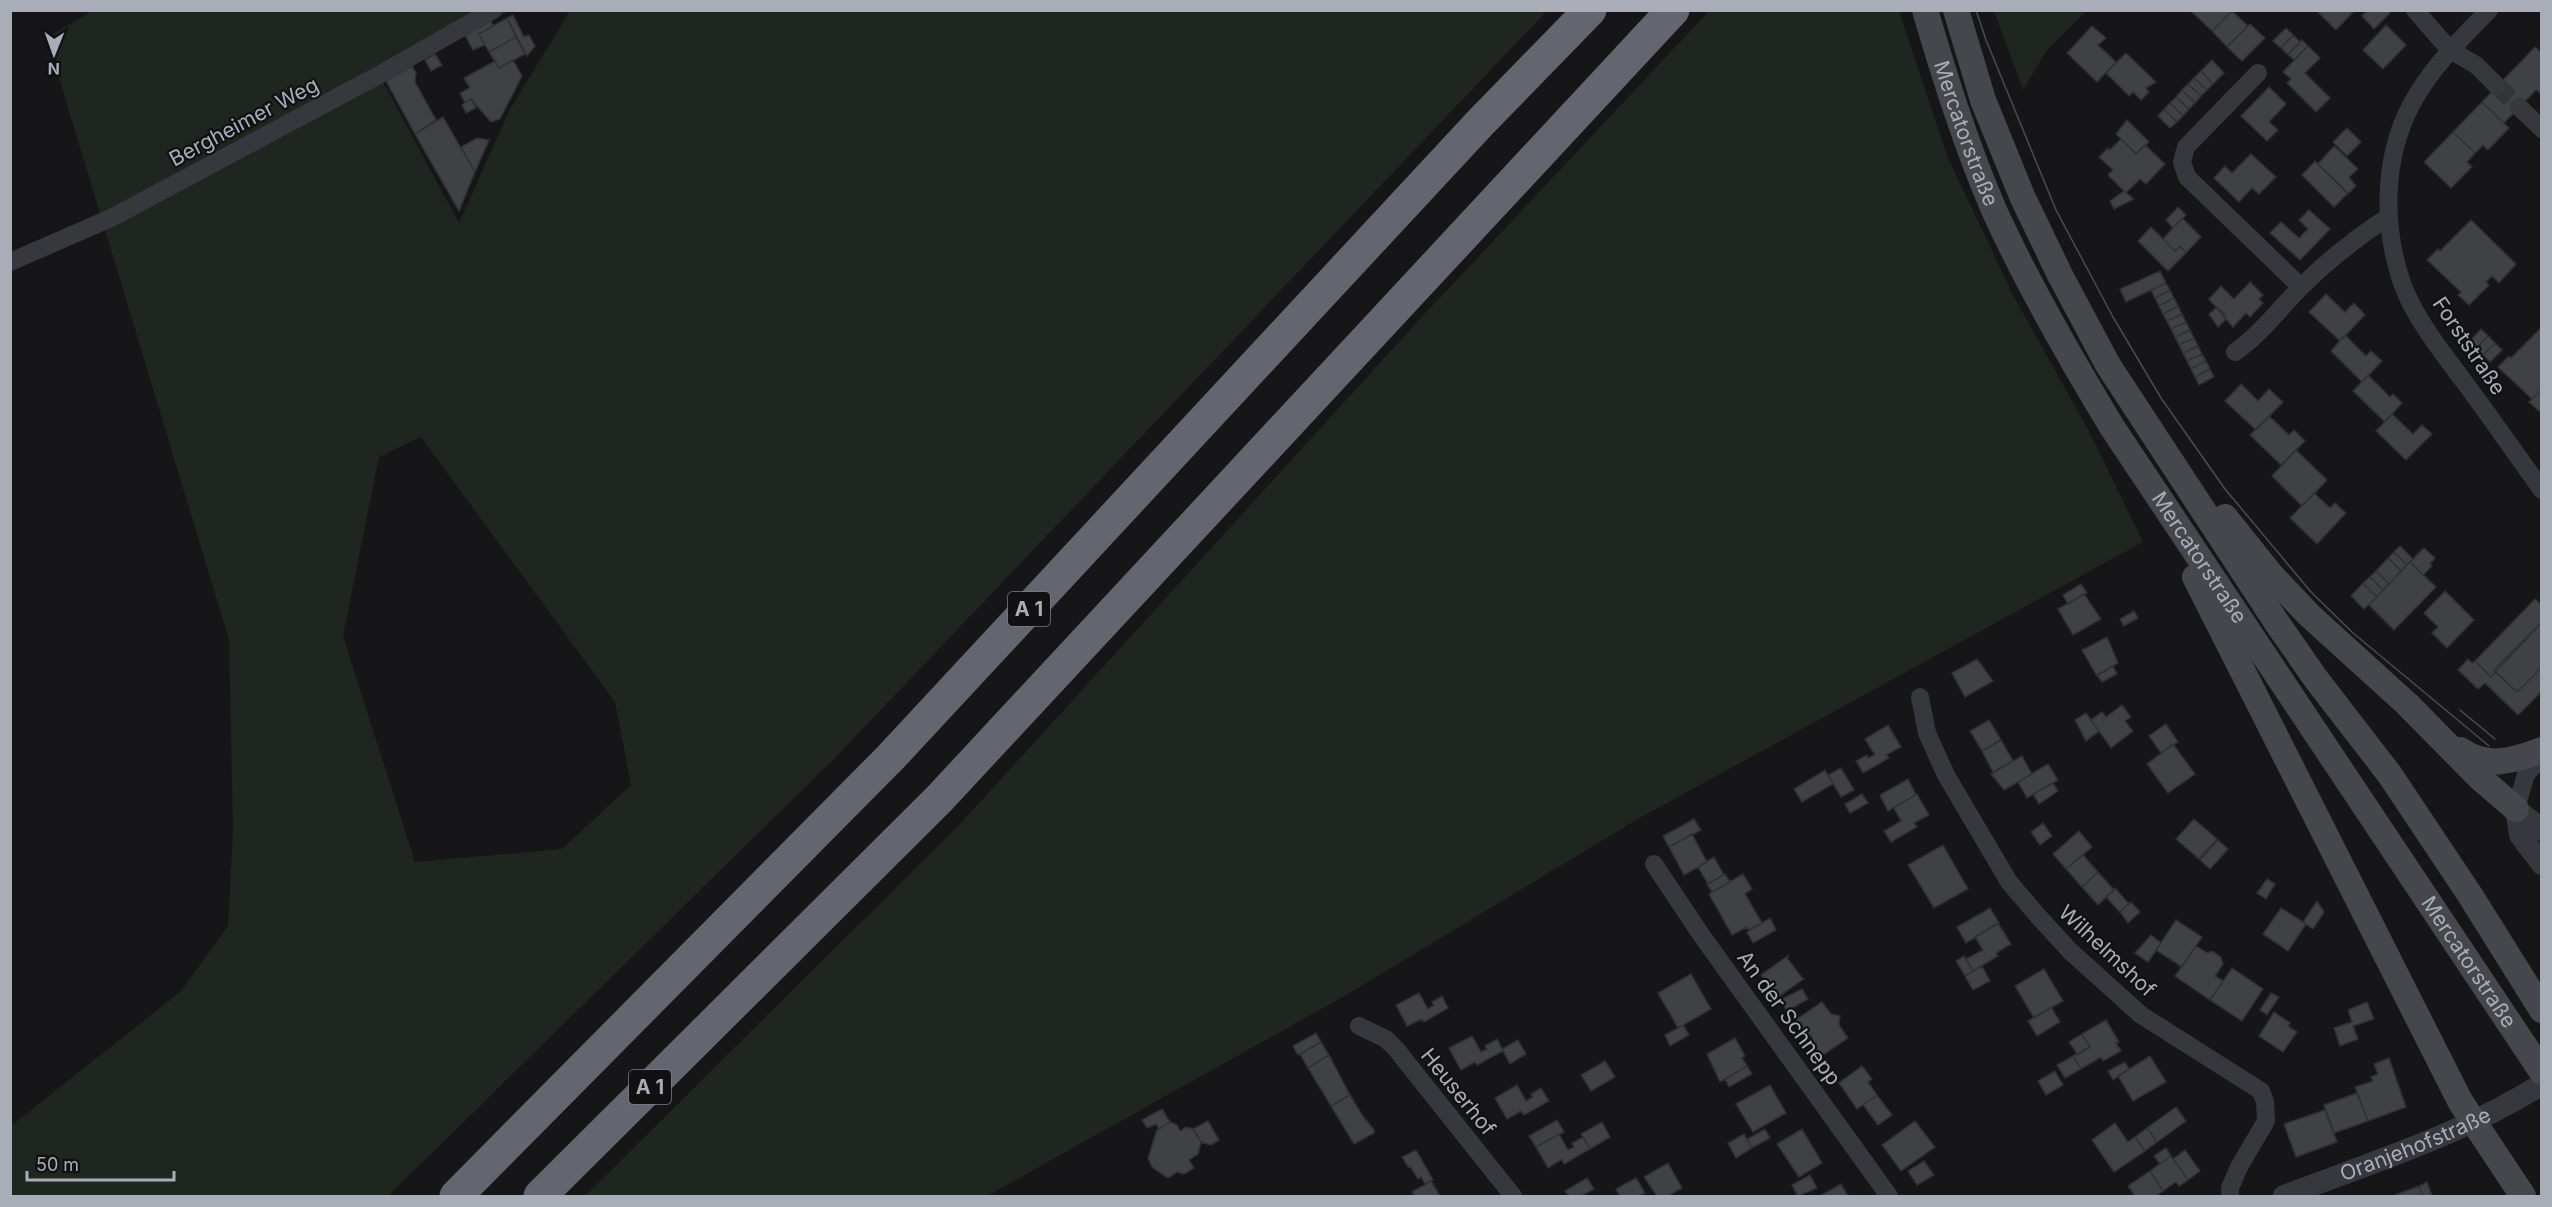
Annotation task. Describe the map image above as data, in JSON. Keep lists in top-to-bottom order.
{
  "streets": {
    "highway": ["A 1"],
    "main road": ["Mercatorstraße"],
    "street": [
      "Bergheimer Weg",
      "Forststraße",
      "Wilhelmshof",
      "An der Schnepp",
      "Heuserhof",
      "Oranjehofstraße"
    ]
  },
  "scale_bar": "50 m",
  "north": "bottom"
}
